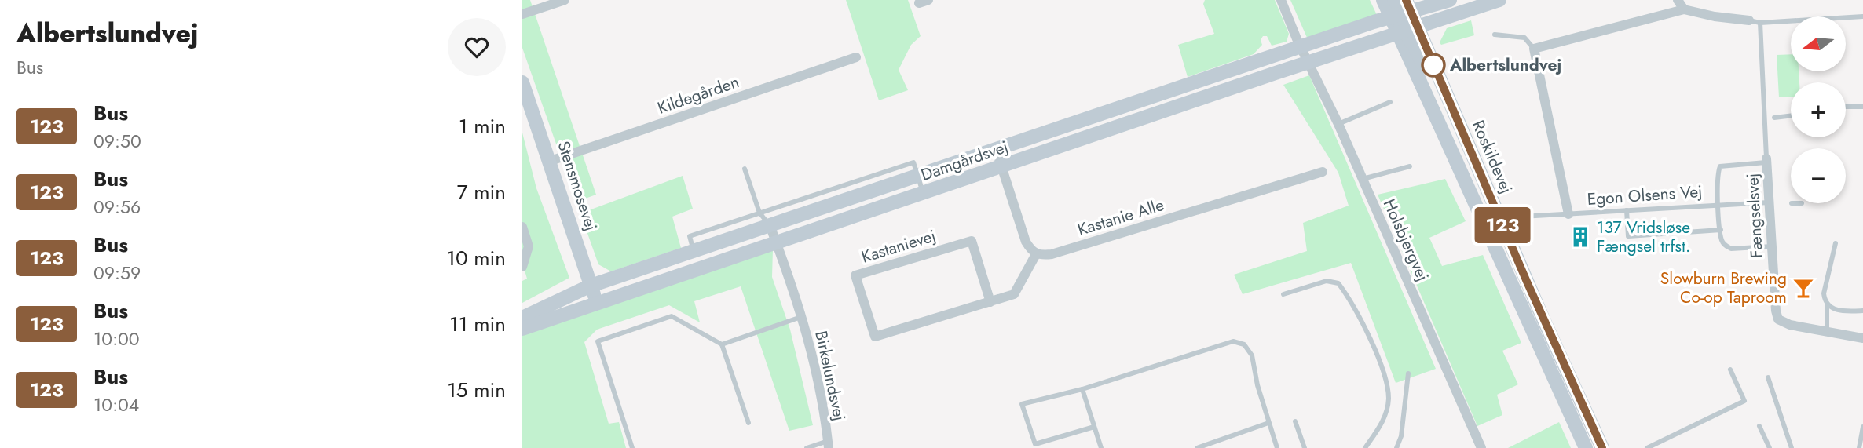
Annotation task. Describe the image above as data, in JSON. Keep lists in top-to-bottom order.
{
  "streets": {
    "street": [
      "Kildegården",
      "Roskildevej",
      "Damgårdsvej",
      "Stensmosevej",
      "Fængselsvej",
      "Kastanie Alle",
      "Holsbjergvej",
      "Kastanievej",
      "Birkelundsvej"
    ],
    "lane": ["Egon Olsens Vej"]
  },
  "crossings": [
    ["Kildegården", "Stensmosevej"],
    ["Roskildevej", "Damgårdsvej"],
    ["Damgårdsvej", "Stensmosevej"],
    ["Damgårdsvej", "Holsbjergvej"],
    ["Damgårdsvej", "Birkelundsvej"],
    ["Egon Olsens Vej", "Fængselsvej"],
    ["Kastanie Alle", "Kastanievej"]
  ],
  "places": {
    "other": ["Albertslundvej"],
    "building": ["137 Vridsløse Fængsel trfst."],
    "bar": ["Slowburn Brewing Co-op Taproom"]
  },
  "lines": ["bus line 123"],
  "north": "left",
  "page": {
    "heading": ["Albertslundvej", "Bus"],
    "on_map": "123",
    "map_buttons": ["+", "−"],
    "list": [
      {
        "mark": "123",
        "name": "Bus",
        "note": "09:50",
        "value": "1 min"
      },
      {
        "mark": "123",
        "name": "Bus",
        "note": "09:56",
        "value": "7 min"
      },
      {
        "mark": "123",
        "name": "Bus",
        "note": "09:59",
        "value": "10 min"
      },
      {
        "mark": "123",
        "name": "Bus",
        "note": "10:00",
        "value": "11 min"
      },
      {
        "mark": "123",
        "name": "Bus",
        "note": "10:04",
        "value": "15 min"
      }
    ]
  }
}
